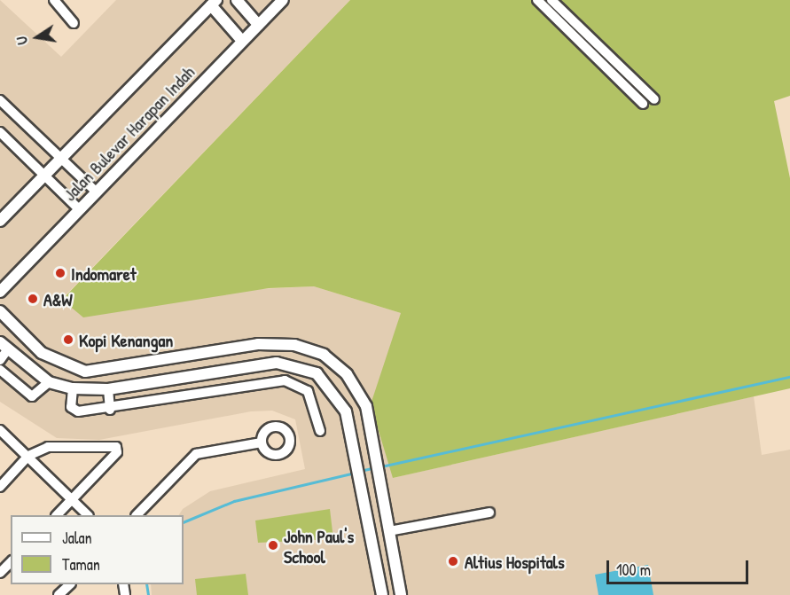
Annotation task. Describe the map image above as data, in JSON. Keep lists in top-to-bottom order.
{
  "streets": {
    "street": ["Jalan Bulevar Harapan Indah"]
  },
  "places": [
    "Indomaret",
    "A&W",
    "Kopi Kenangan",
    "John Paul's School",
    "Altius Hospitals"
  ],
  "legend": ["Jalan", "Taman"],
  "scale_bar": "100 m",
  "north": "left"
}
